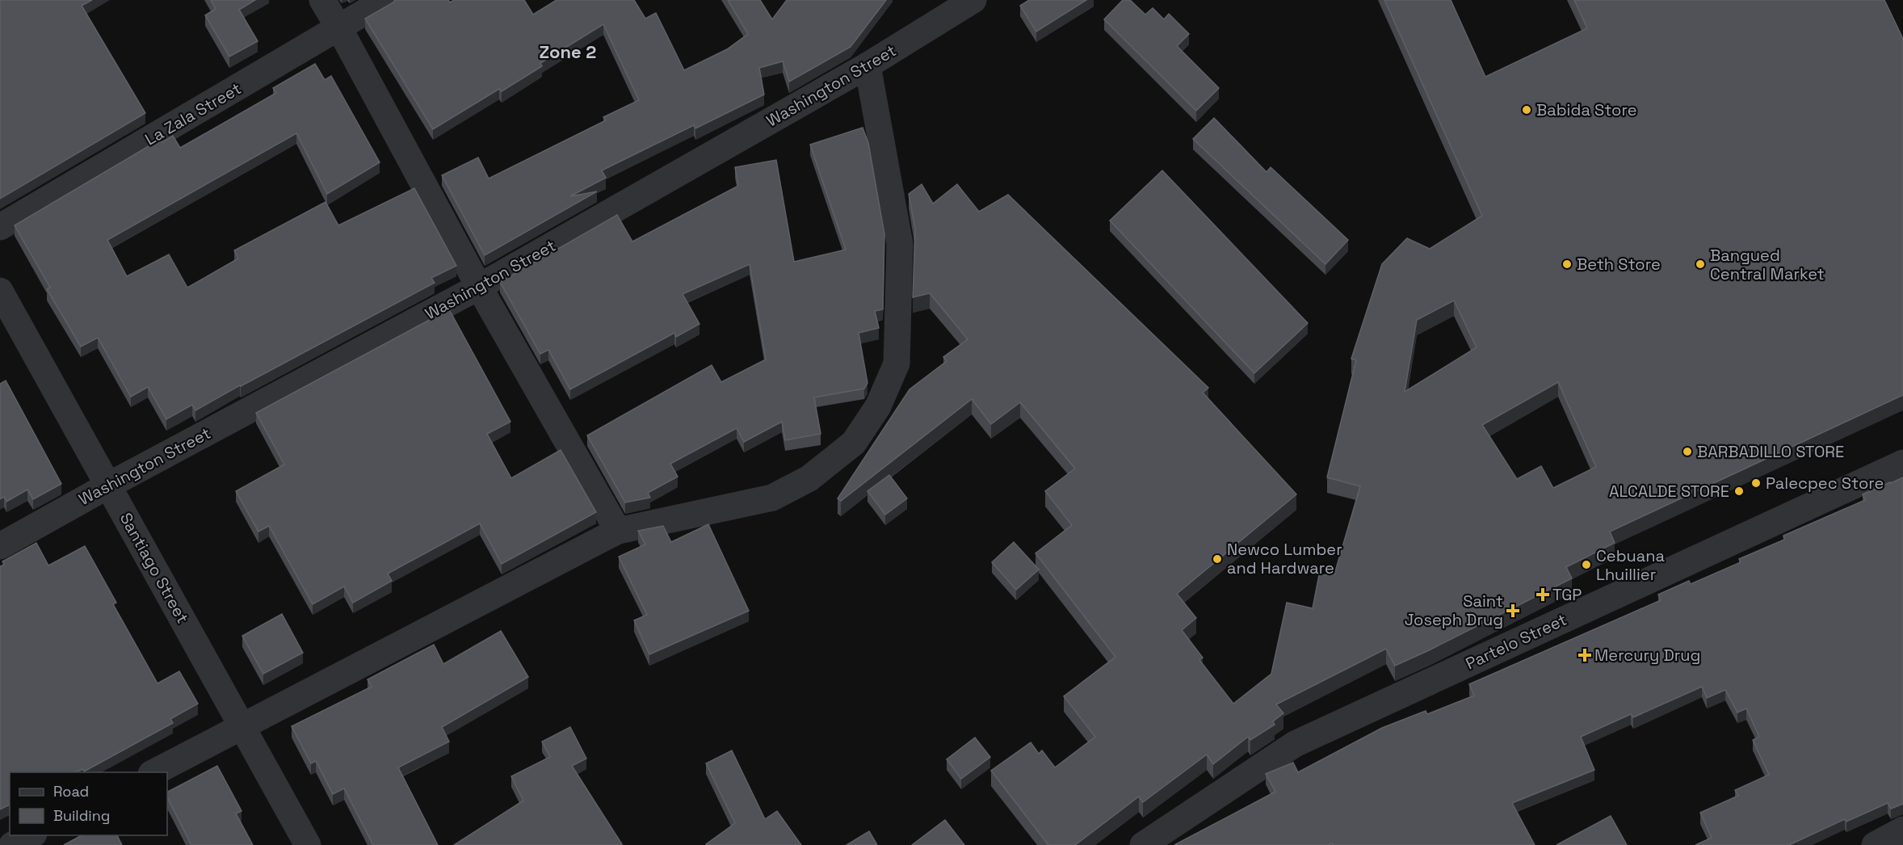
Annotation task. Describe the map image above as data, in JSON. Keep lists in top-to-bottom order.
{
  "streets": {
    "street": [
      "Washington Street",
      "La Zala Street",
      "Santiago Street",
      "Partelo Street"
    ]
  },
  "crossings": [
    ["Washington Street", "Santiago Street"]
  ],
  "districts": ["Zone 2"],
  "places": {
    "other": [
      "Babida Store",
      "Beth Store",
      "Bangued Central Market",
      "BARBADILLO STORE",
      "Palecpec Store",
      "ALCALDE STORE",
      "Newco Lumber and Hardware",
      "Cebuana Lhuillier"
    ],
    "health": ["TGP", "Saint Joseph Drug", "Mercury Drug"]
  },
  "legend": ["Road", "Building"]
}
